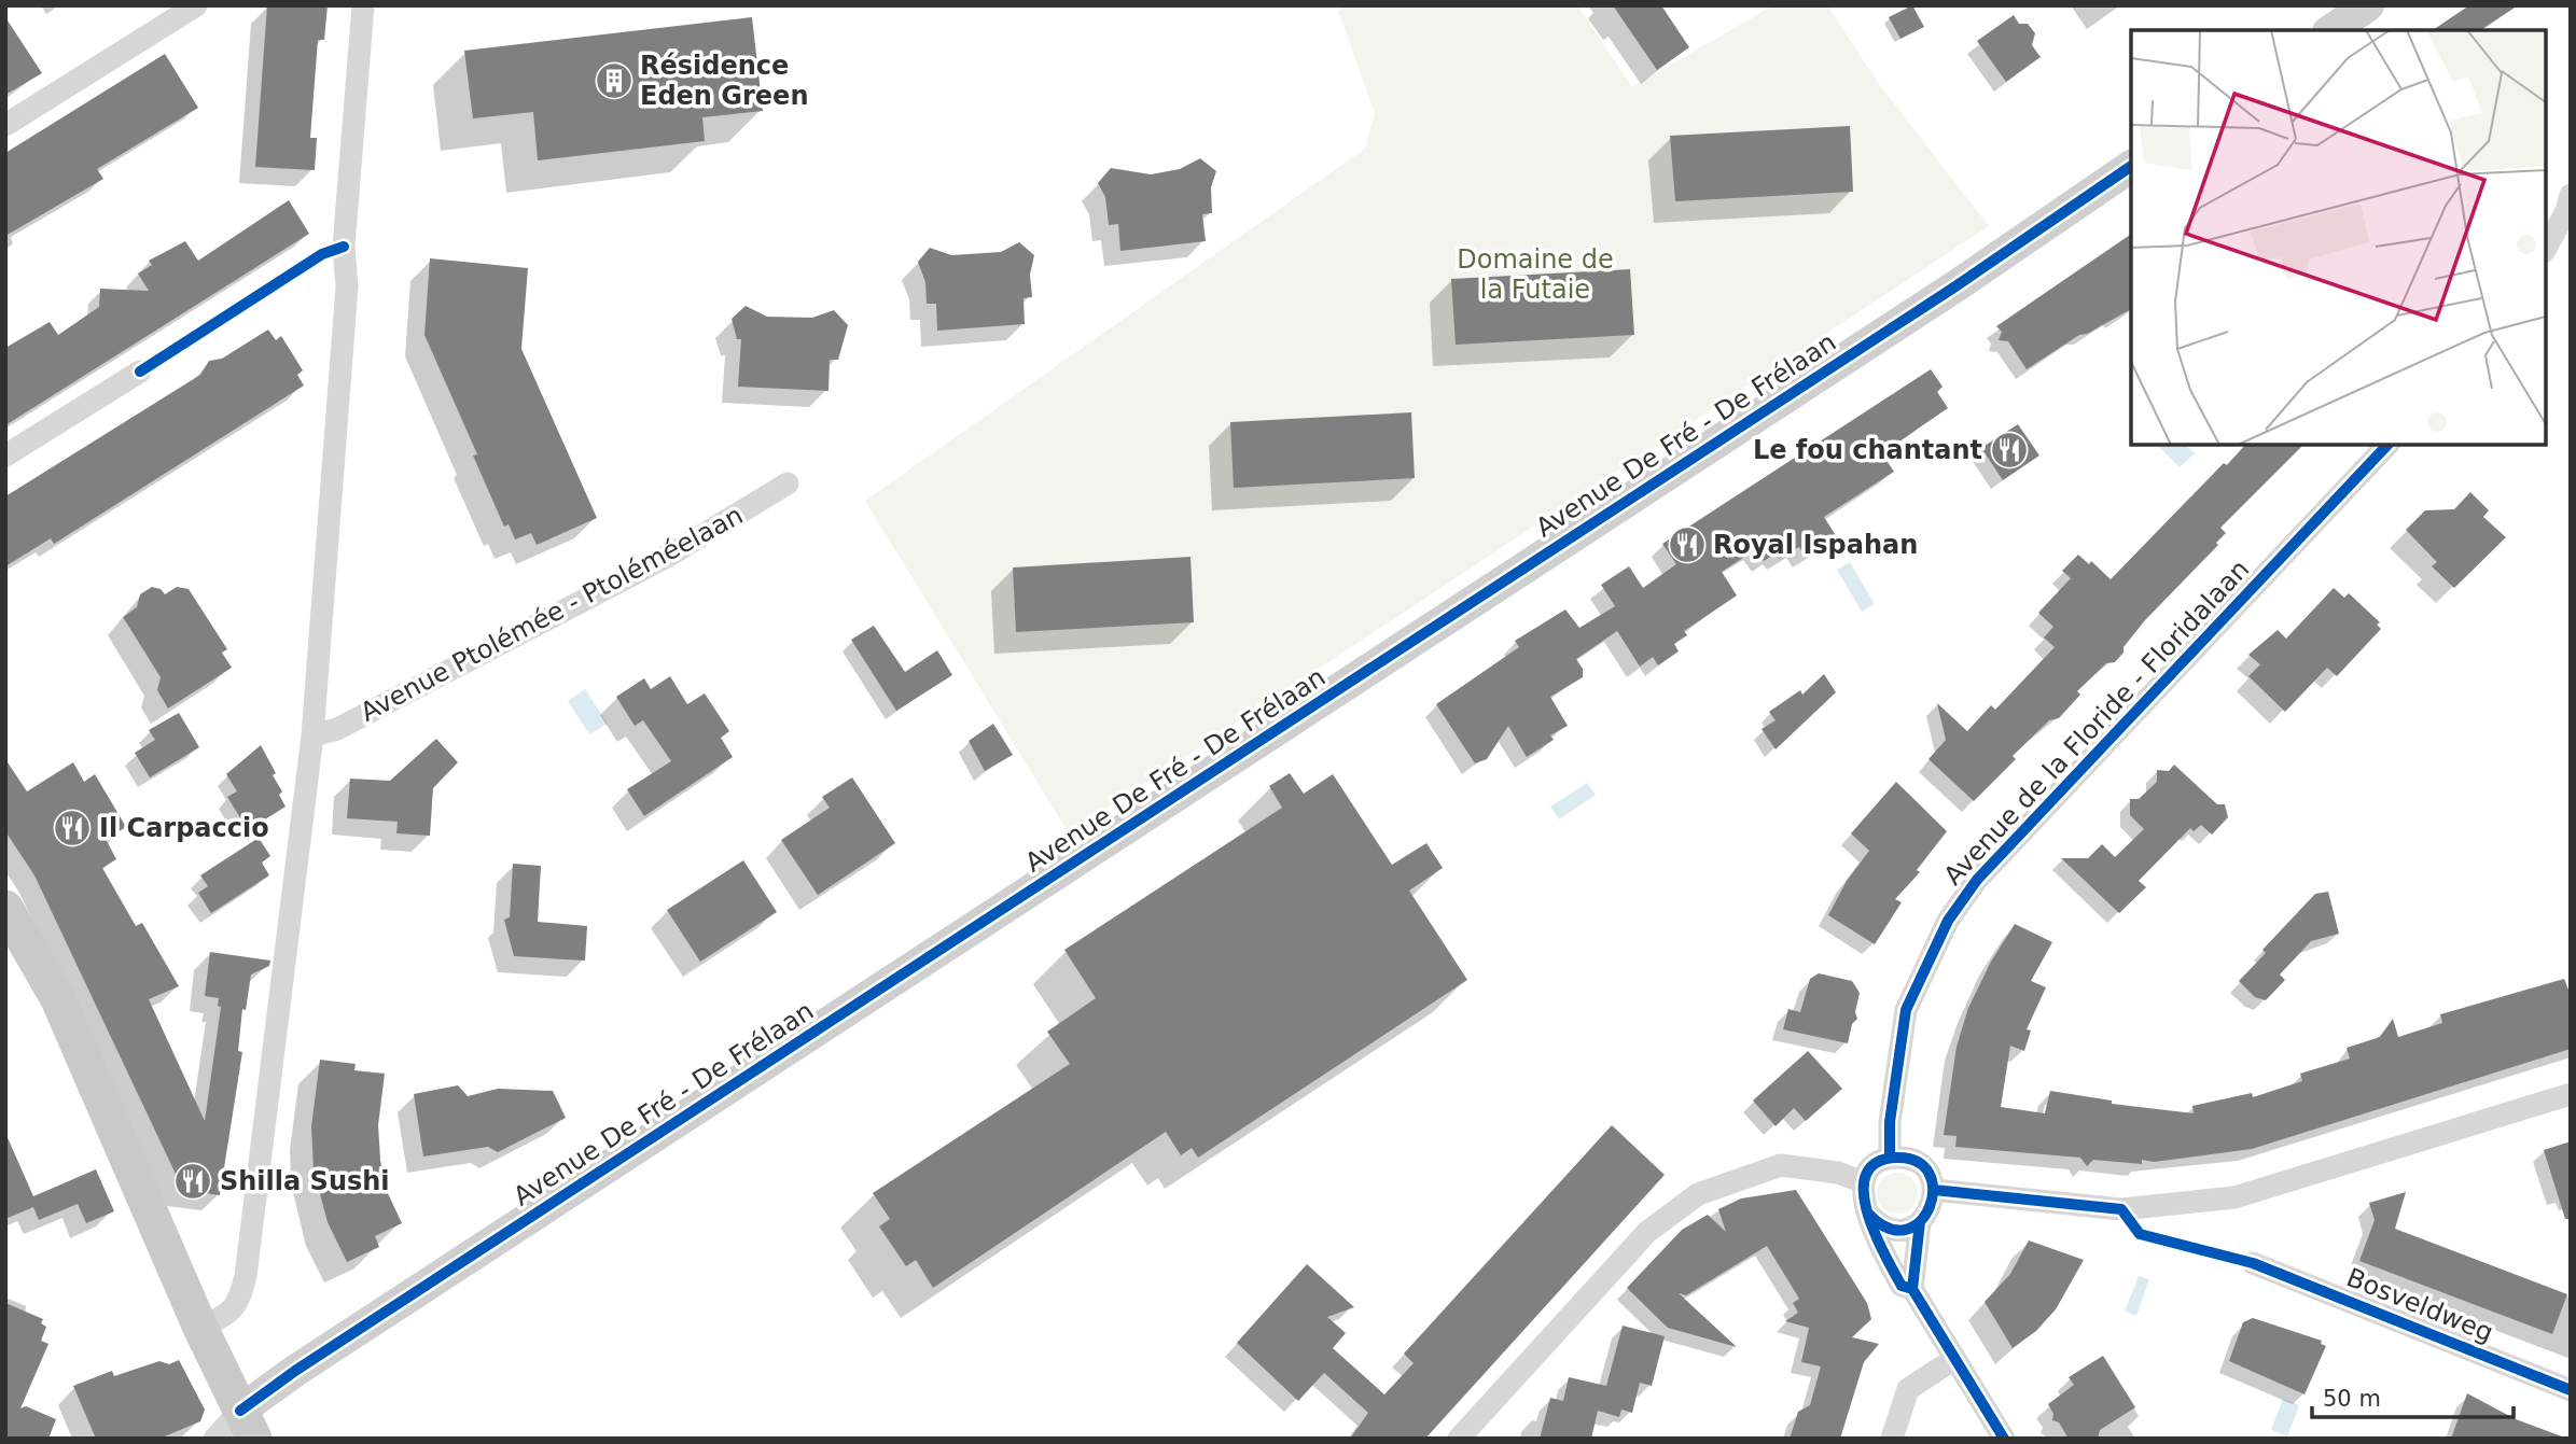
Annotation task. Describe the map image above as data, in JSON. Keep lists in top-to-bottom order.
{
  "streets": {
    "main road": ["Avenue De Fré - De Frélaan"],
    "street": ["Avenue Ptolémée - Ptoléméelaan", "Avenue de la Floride - Floridalaan", "Bosveldweg"]
  },
  "parks": ["Domaine de la Futaie"],
  "places": {
    "building": ["Résidence Eden Green"],
    "restaurant": [
      "Le fou chantant",
      "Royal Ispahan",
      "Il Carpaccio",
      "Shilla Sushi"
    ]
  },
  "scale_bar": "50 m"
}
